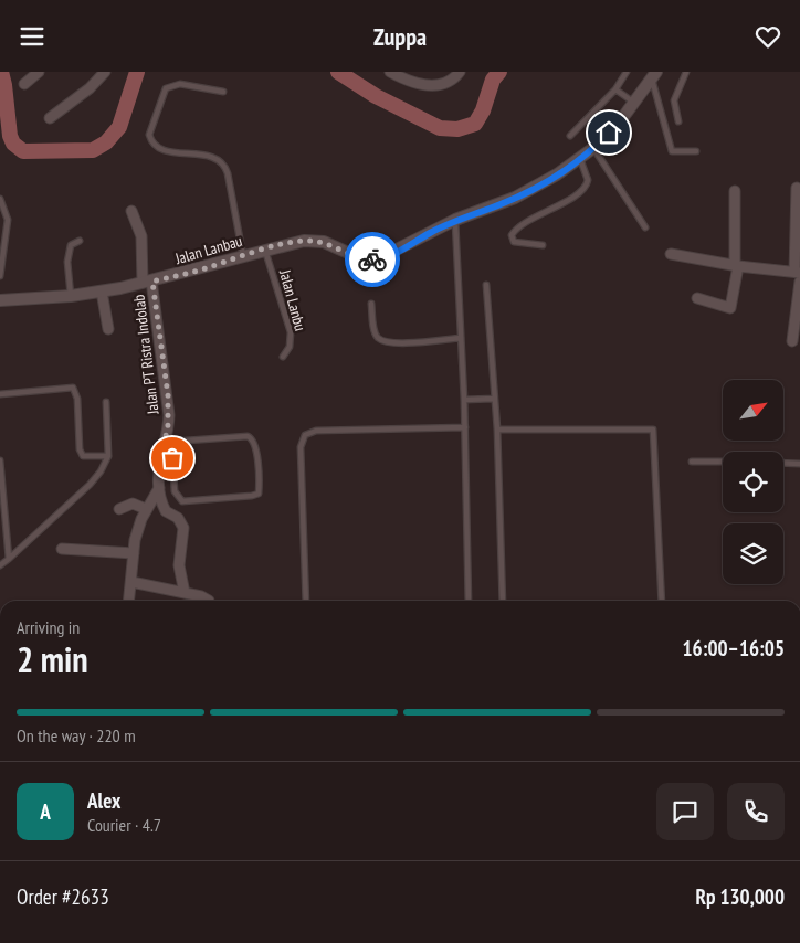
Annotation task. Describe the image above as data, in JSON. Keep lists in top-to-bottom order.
{
  "streets": {
    "street": ["Jalan Lanbau", "Jalan PT Ristra Indolab"],
    "lane": ["Jalan Lanbu"]
  },
  "crossings": [
    ["Jalan Lanbau", "Jalan Lanbu"],
    ["Jalan Lanbau", "Jalan PT Ristra Indolab"]
  ],
  "north": "top right",
  "page": {
    "header": "Zuppa",
    "heading": ["2 min", "Arriving in", "16:00–16:05"],
    "panel": [
      "Alex",
      "Courier · 4.7",
      "Order #2633",
      "Rp 130,000"
    ],
    "bar": "On the way · 220 m",
    "round": "A"
  }
}
